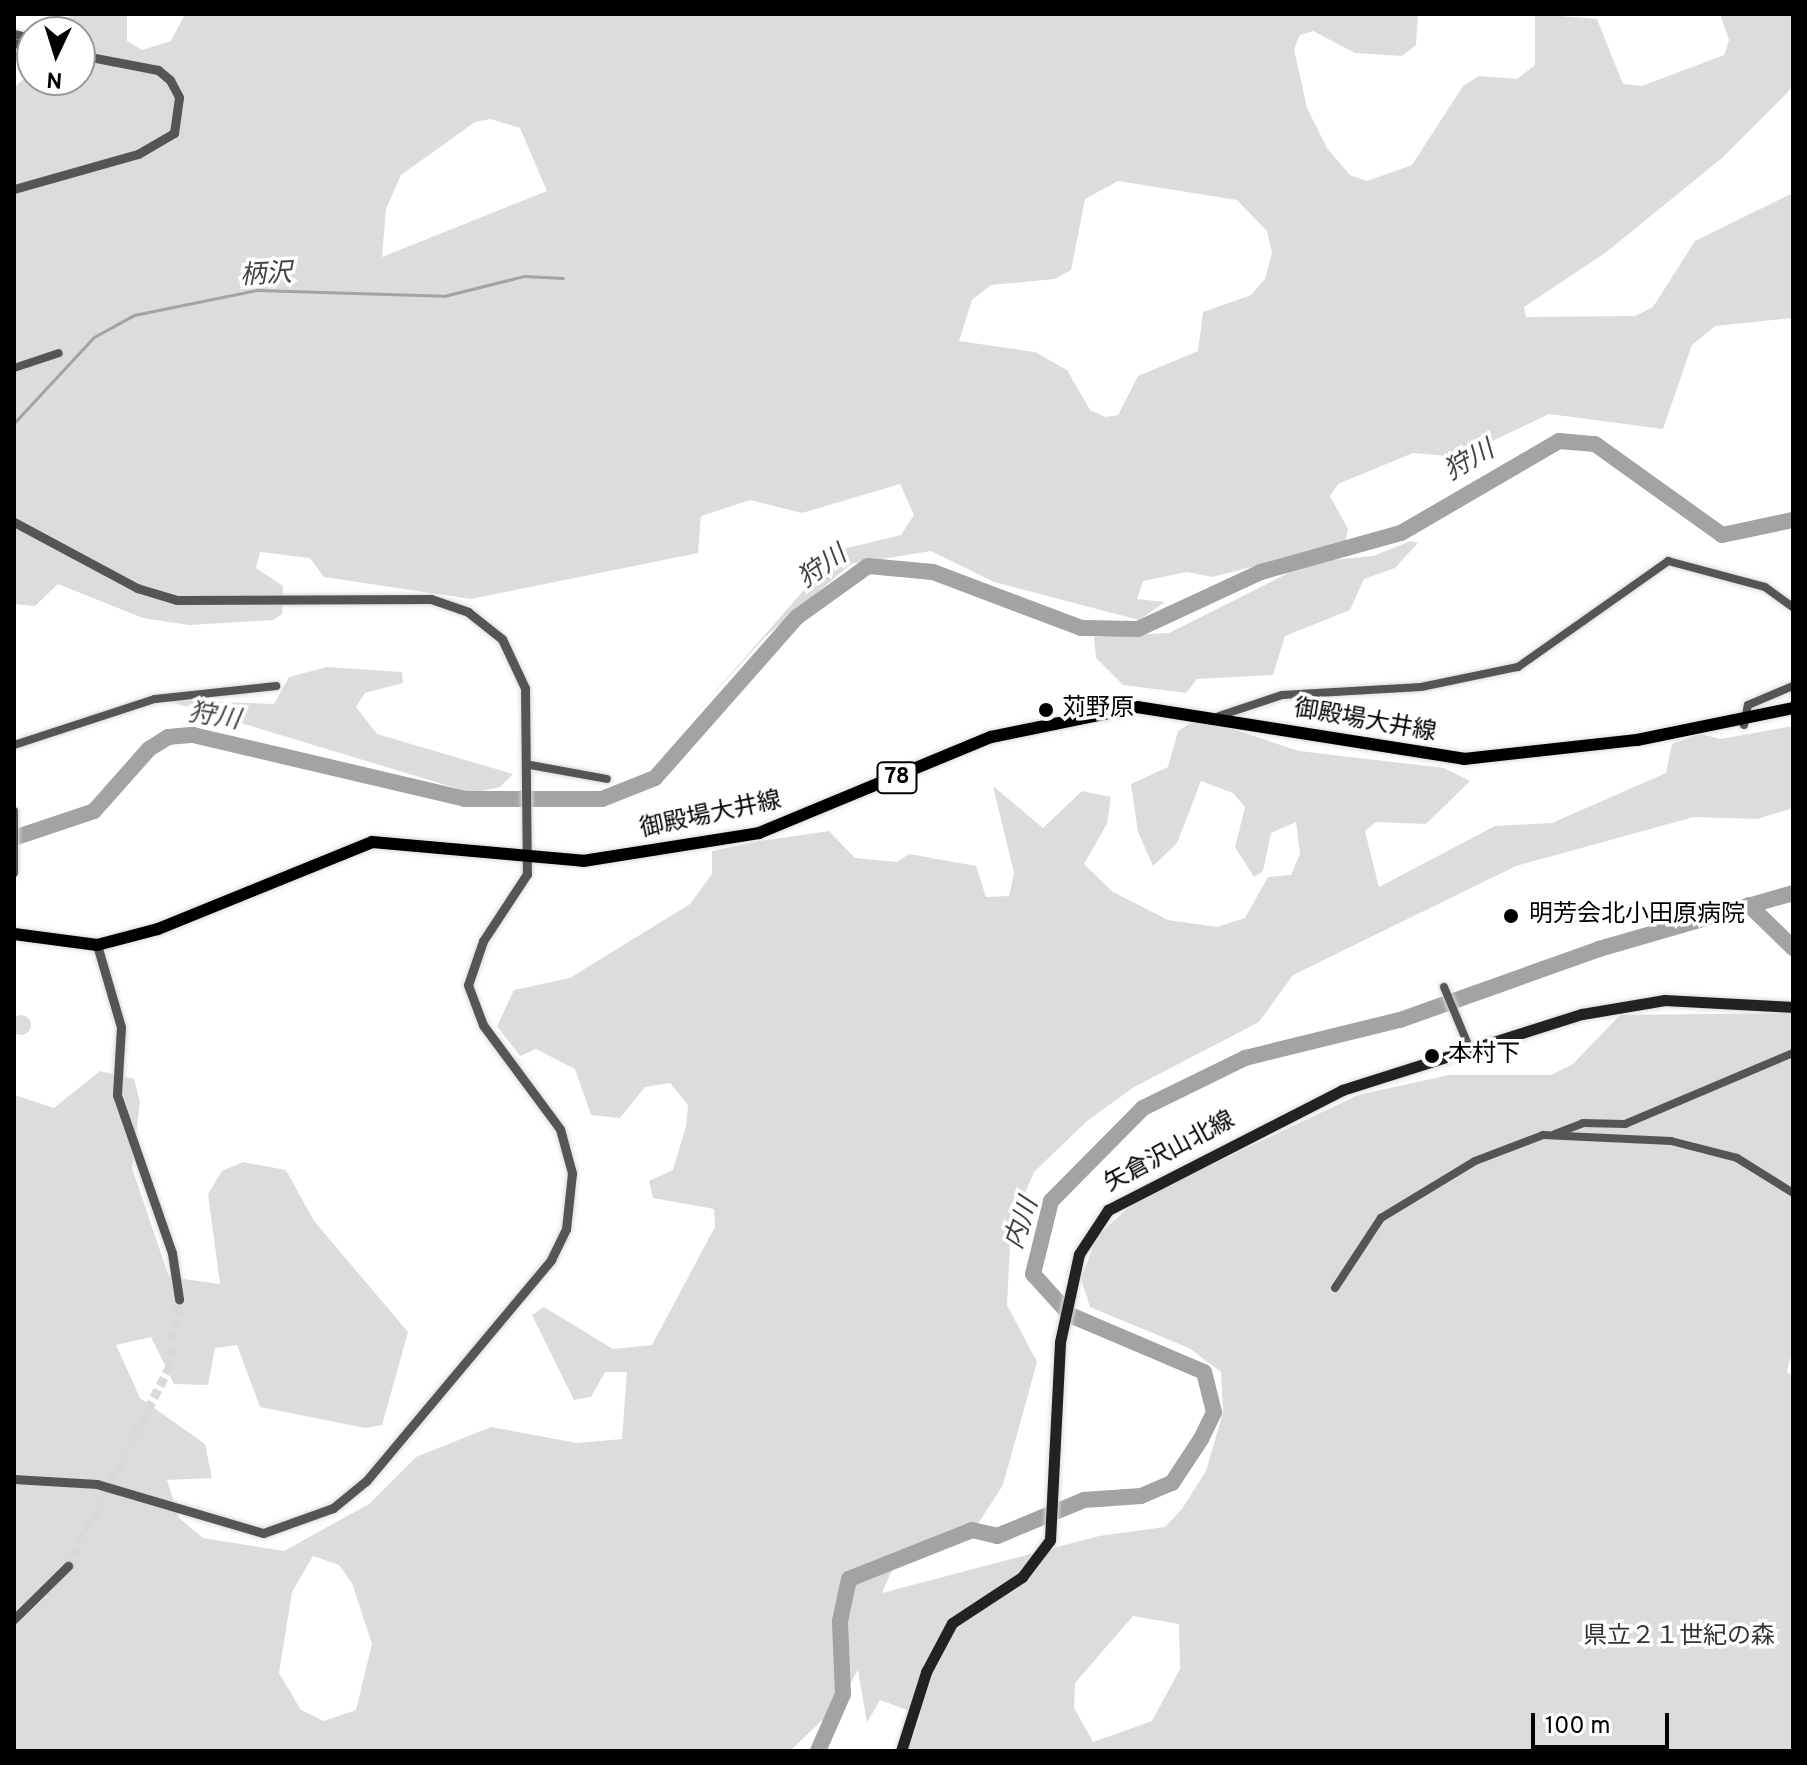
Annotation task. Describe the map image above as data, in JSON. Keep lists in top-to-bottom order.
{
  "streets": {
    "main road": ["御殿場大井線", "78", "矢倉沢山北線"]
  },
  "water": ["柄沢", "狩川", "内川"],
  "parks": ["県立２１世紀の森"],
  "places": ["苅野原", "明芳会北小田原病院", "本村下"],
  "scale_bar": "100 m",
  "north": "bottom"
}
